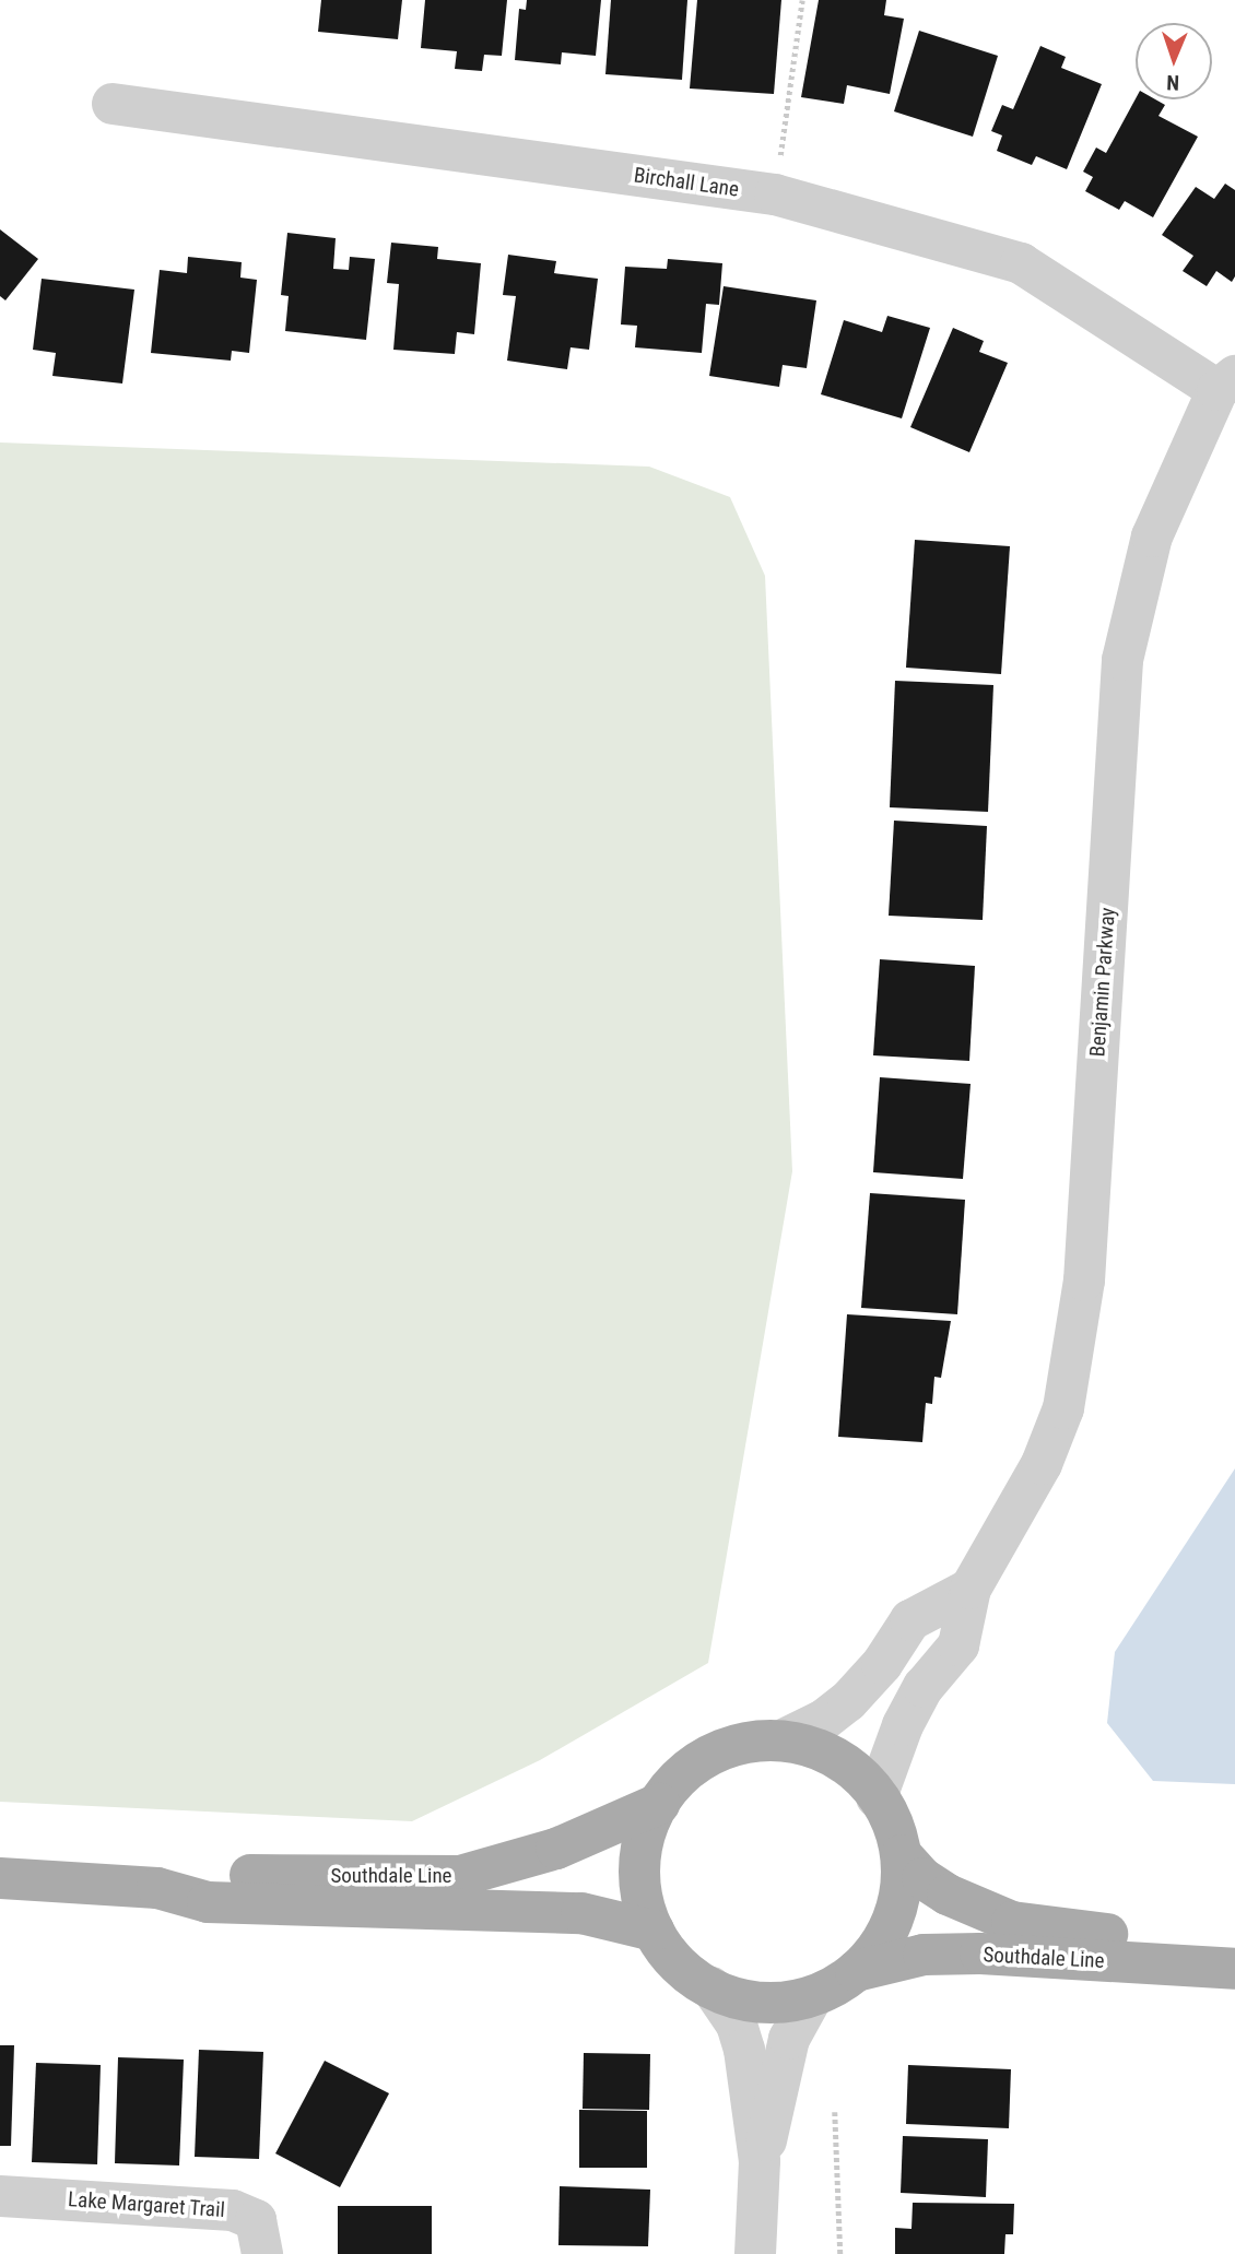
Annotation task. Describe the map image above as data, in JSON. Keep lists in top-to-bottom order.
{
  "streets": {
    "main road": ["Southdale Line"],
    "street": ["Birchall Lane", "Benjamin Parkway", "Lake Margaret Trail"]
  },
  "crossings": [
    ["Birchall Lane", "Benjamin Parkway"],
    ["Benjamin Parkway", "Southdale Line"]
  ],
  "north": "bottom"
}
